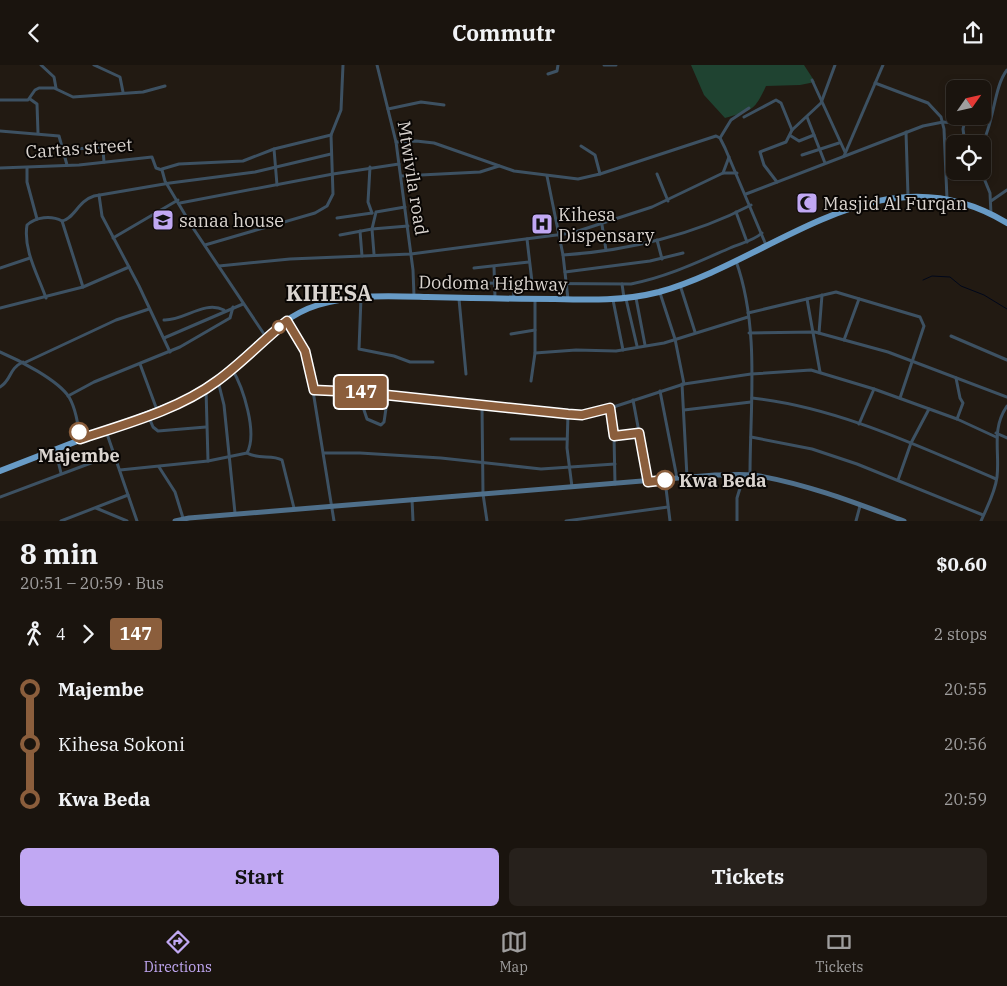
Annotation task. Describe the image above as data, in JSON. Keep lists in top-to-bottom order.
{
  "streets": {
    "highway": ["Dodoma Highway"],
    "street": ["Cartas street", "Mtwivila road"]
  },
  "crossings": [
    ["Mtwivila road", "Dodoma Highway"]
  ],
  "districts": ["KIHESA"],
  "places": {
    "mosque": ["Masjid Al Furqan"],
    "school or university": ["sanaa house"],
    "hospital": ["Kihesa Dispensary"],
    "other": ["Majembe", "Kwa Beda"]
  },
  "lines": ["bus line 147"],
  "north": "top right",
  "page": {
    "header": "Commutr",
    "on_map": "147",
    "heading": ["8 min", "20:51 – 20:59 · Bus", "$0.60"],
    "legs": ["4", "147", "2 stops"],
    "list": [
      {
        "name": "Majembe",
        "value": "20:55"
      },
      {
        "name": "Kihesa Sokoni",
        "value": "20:56"
      },
      {
        "name": "Kwa Beda",
        "value": "20:59"
      }
    ],
    "buttons": ["Start", "Tickets"],
    "tabs": ["Directions", "Map", "Tickets"]
  }
}
